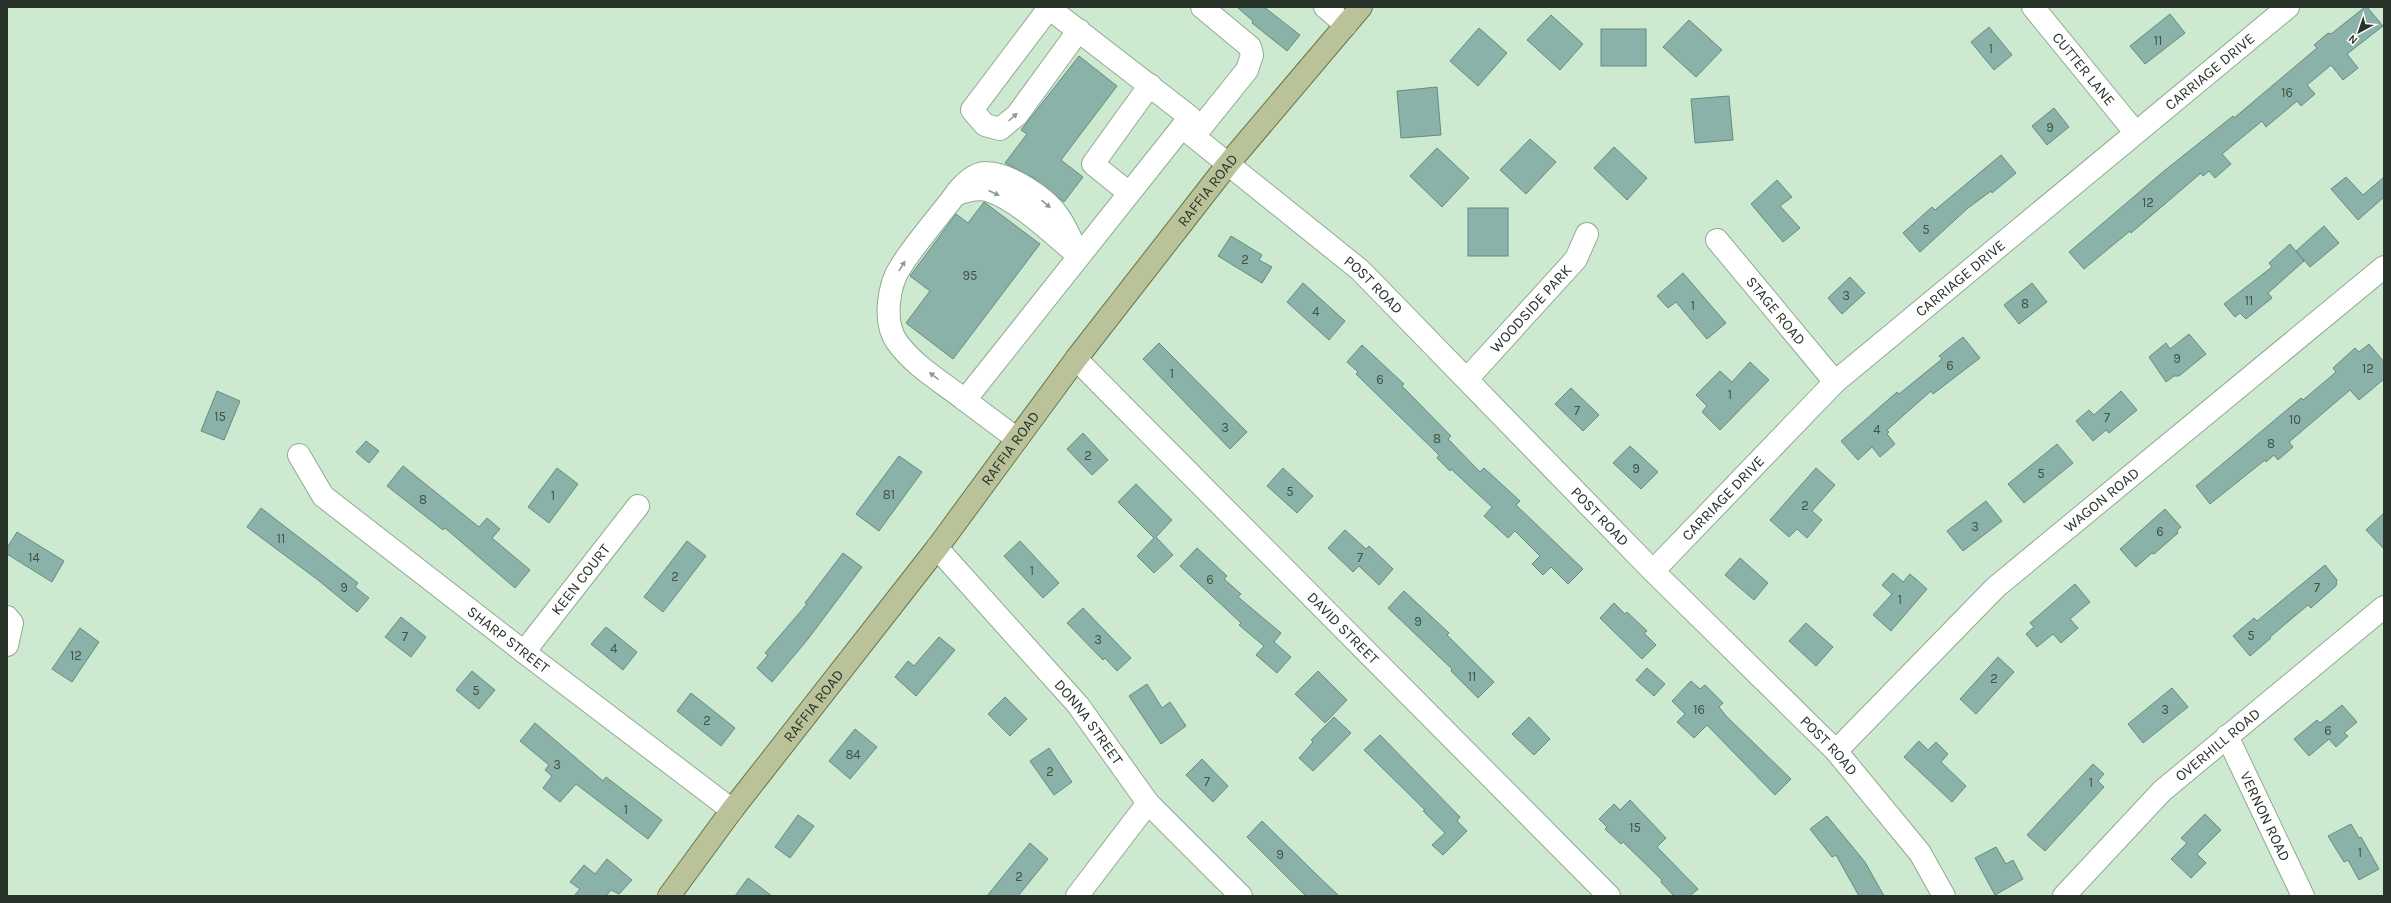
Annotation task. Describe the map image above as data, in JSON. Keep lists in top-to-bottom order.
{
  "streets": {
    "main road": ["RAFFIA ROAD"],
    "street": [
      "CUTTER LANE",
      "CARRIAGE DRIVE",
      "POST ROAD",
      "WOODSIDE PARK",
      "STAGE ROAD",
      "WAGON ROAD",
      "KEEN COURT",
      "DAVID STREET",
      "SHARP STREET",
      "DONNA STREET",
      "OVERHILL ROAD",
      "VERNON ROAD"
    ]
  },
  "crossings": [
    ["CUTTER LANE", "CARRIAGE DRIVE"],
    ["CARRIAGE DRIVE", "POST ROAD"],
    ["CARRIAGE DRIVE", "STAGE ROAD"],
    ["RAFFIA ROAD", "POST ROAD"],
    ["RAFFIA ROAD", "DAVID STREET"],
    ["RAFFIA ROAD", "SHARP STREET"],
    ["RAFFIA ROAD", "DONNA STREET"],
    ["POST ROAD", "WOODSIDE PARK"],
    ["POST ROAD", "WAGON ROAD"],
    ["KEEN COURT", "SHARP STREET"],
    ["OVERHILL ROAD", "VERNON ROAD"]
  ],
  "house_numbers": [
    "11",
    "1",
    "16",
    "9",
    "12",
    "5",
    "2",
    "95",
    "3",
    "11",
    "8",
    "1",
    "4",
    "9",
    "6",
    "12",
    "1",
    "6",
    "1",
    "7",
    "15",
    "7",
    "10",
    "3",
    "4",
    "8",
    "8",
    "2",
    "9",
    "5",
    "5",
    "81",
    "1",
    "8",
    "2",
    "3",
    "6",
    "11",
    "14",
    "7",
    "1",
    "2",
    "6",
    "9",
    "7",
    "1",
    "9",
    "5",
    "7",
    "3",
    "4",
    "12",
    "11",
    "2",
    "5",
    "16",
    "3",
    "2",
    "6",
    "84",
    "3",
    "2",
    "7",
    "1",
    "1",
    "15",
    "1",
    "9",
    "2"
  ],
  "north": "bottom left"
}
